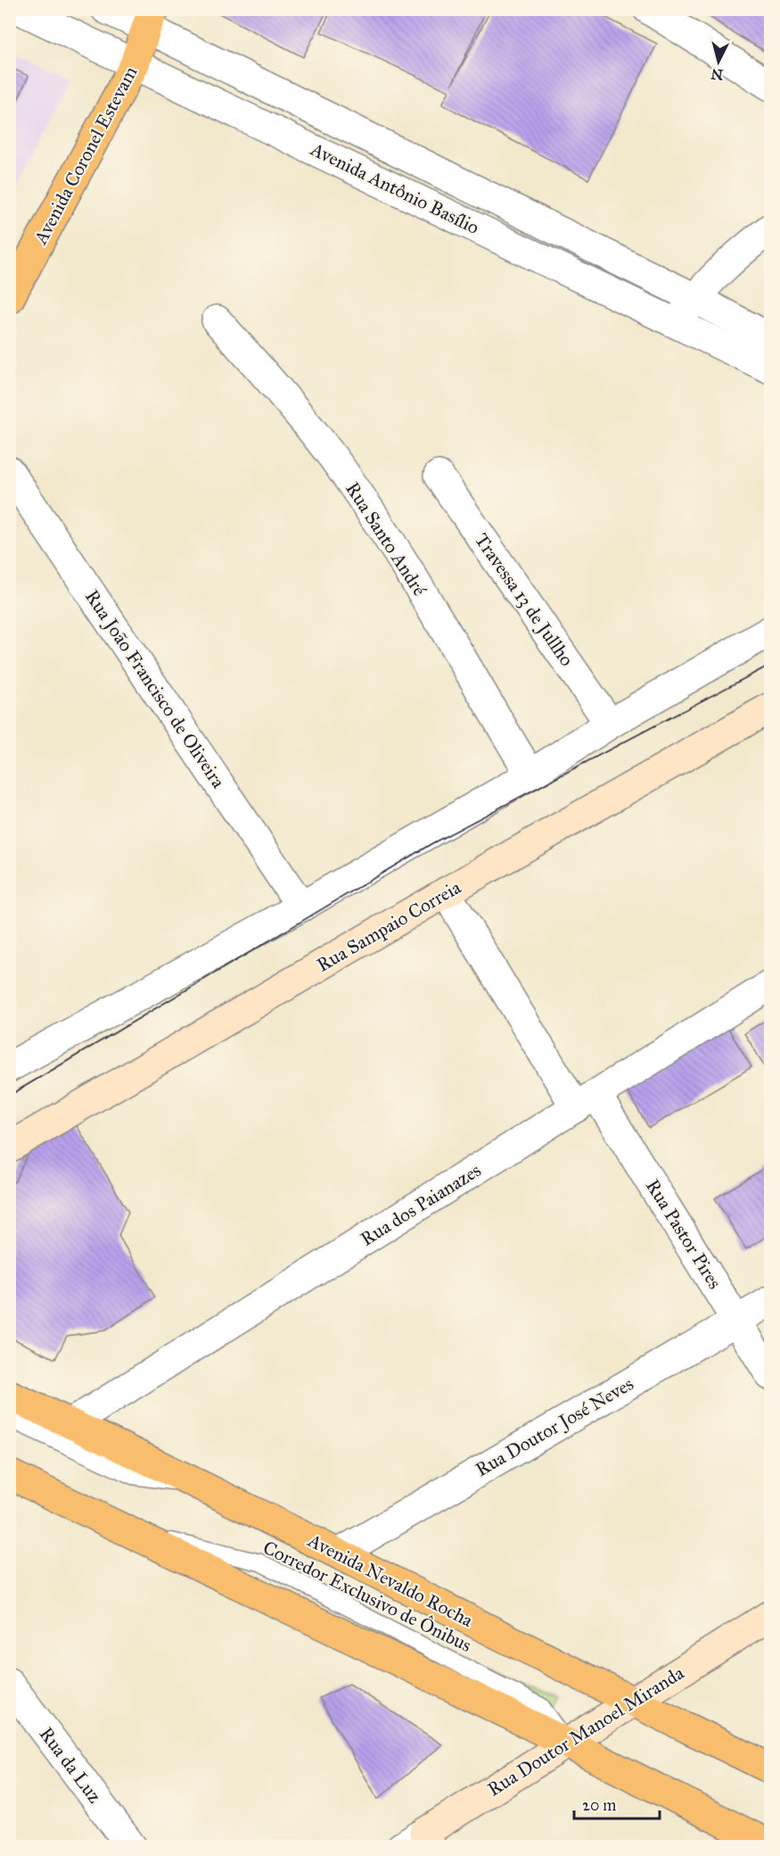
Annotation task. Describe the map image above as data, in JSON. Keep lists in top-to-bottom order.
{
  "streets": {
    "main road": [
      "Avenida Coronel Estevam",
      "Rua Sampaio Correia",
      "Avenida Nevaldo Rocha",
      "Rua Doutor Manoel Miranda"
    ],
    "street": [
      "Avenida Antônio Basílio",
      "Rua Santo André",
      "Travessa 13 de Jullho",
      "Rua João Francisco de Oliveira",
      "Rua dos Paianazes",
      "Rua Pastor Pires",
      "Rua Doutor José Neves",
      "Rua da Luz"
    ]
  },
  "crossings": [
    ["Avenida Coronel Estevam", "Avenida Antônio Basílio"],
    ["Rua Sampaio Correia", "Rua Pastor Pires"],
    ["Rua dos Paianazes", "Rua Pastor Pires"],
    ["Rua dos Paianazes", "Avenida Nevaldo Rocha"],
    ["Rua Pastor Pires", "Rua Doutor José Neves"],
    ["Rua Doutor José Neves", "Avenida Nevaldo Rocha"],
    ["Avenida Nevaldo Rocha", "Rua Doutor Manoel Miranda"]
  ],
  "scale_bar": "20 m",
  "north": "bottom"
}
